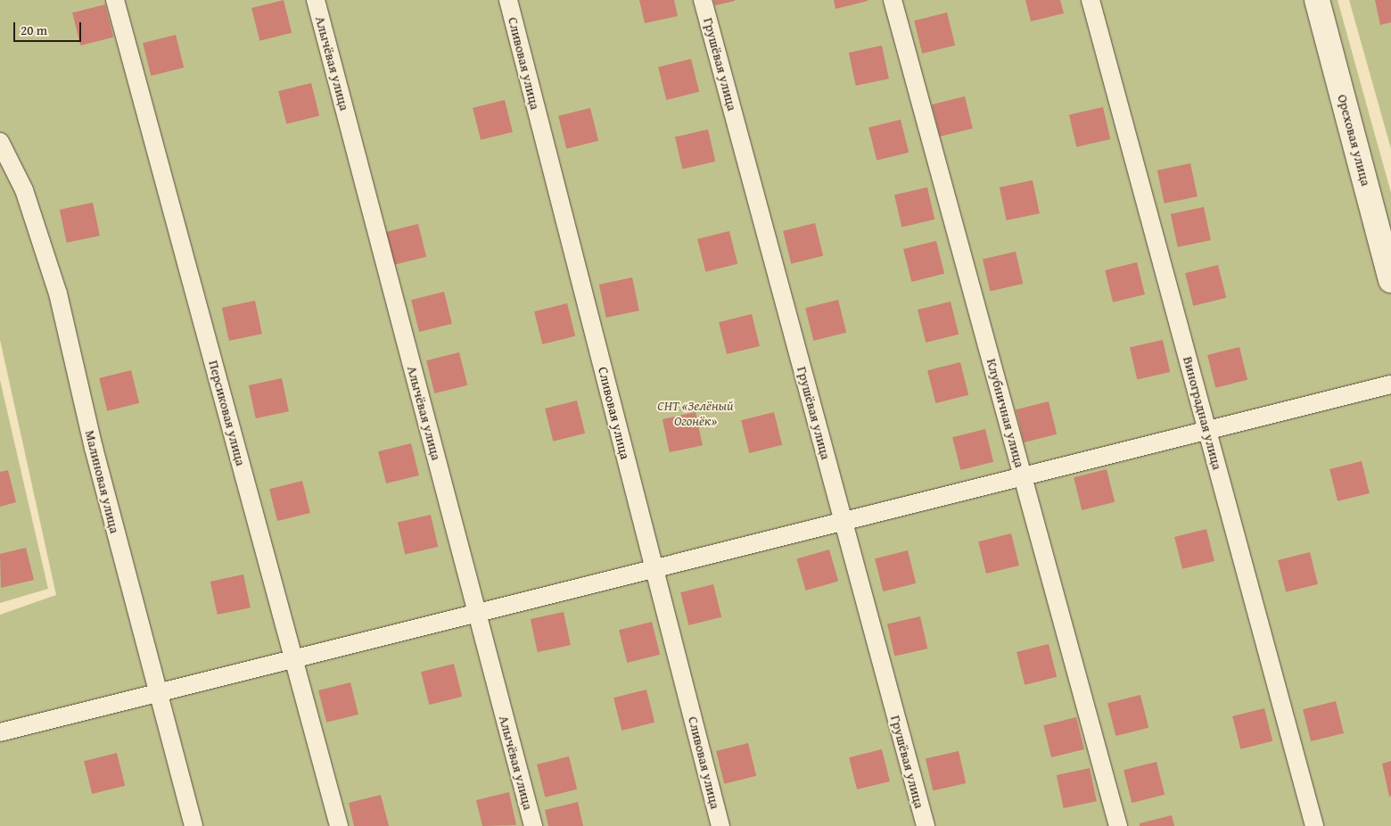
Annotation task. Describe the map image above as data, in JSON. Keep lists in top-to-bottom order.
{
  "streets": {
    "street": [
      "Алычёвая улица",
      "Сливовая улица",
      "Грушёвая улица",
      "Ореховая улица",
      "Персиковая улица",
      "Клубничная улица",
      "Виноградная улица",
      "Малиновая улица"
    ]
  },
  "parks": ["СНТ «Зелёный Огонёк»"],
  "scale_bar": "20 m"
}
